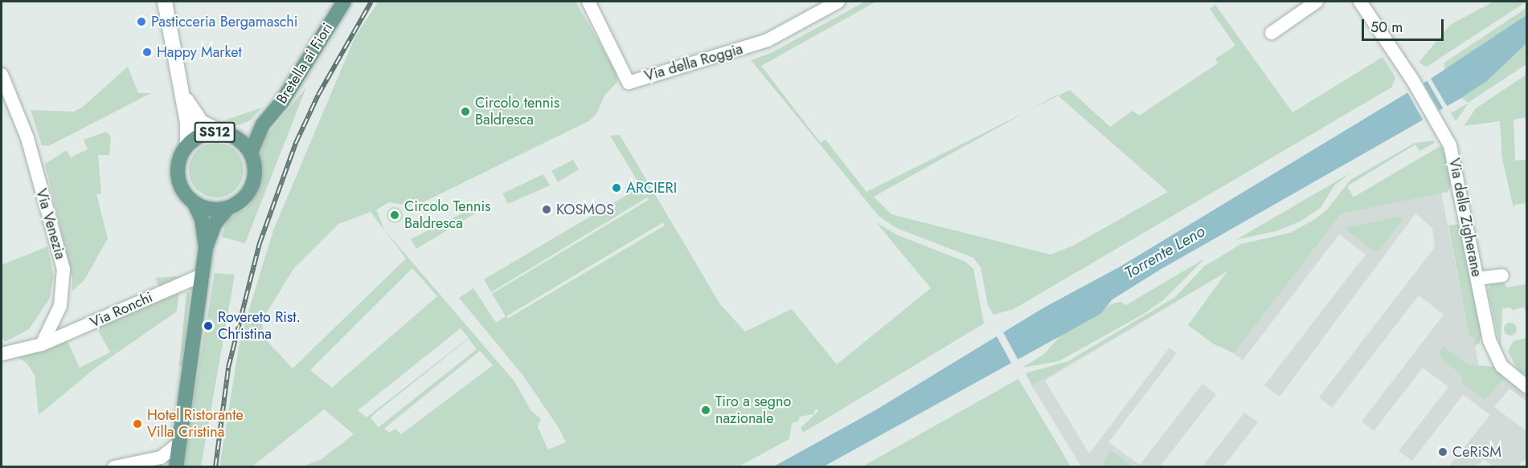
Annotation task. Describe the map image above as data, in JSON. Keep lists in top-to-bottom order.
{
  "streets": {
    "main road": ["Bretella ai Fiori", "SS12"],
    "street": [
      "Via della Roggia",
      "Via delle Zigherane",
      "Via Venezia",
      "Via Ronchi"
    ]
  },
  "crossings": [
    ["Bretella ai Fiori", "SS12"],
    ["SS12", "Via Ronchi"],
    ["Via Venezia", "Via Ronchi"]
  ],
  "water": ["Torrente Leno"],
  "places": [
    "Pasticceria Bergamaschi",
    "Happy Market",
    "Circolo tennis Baldresca",
    "ARCIERI",
    "KOSMOS",
    "Circolo Tennis Baldresca",
    "Rovereto Rist. Christina",
    "Tiro a segno nazionale",
    "Hotel Ristorante Villa Cristina",
    "CeRiSM"
  ],
  "scale_bar": "50 m"
}
